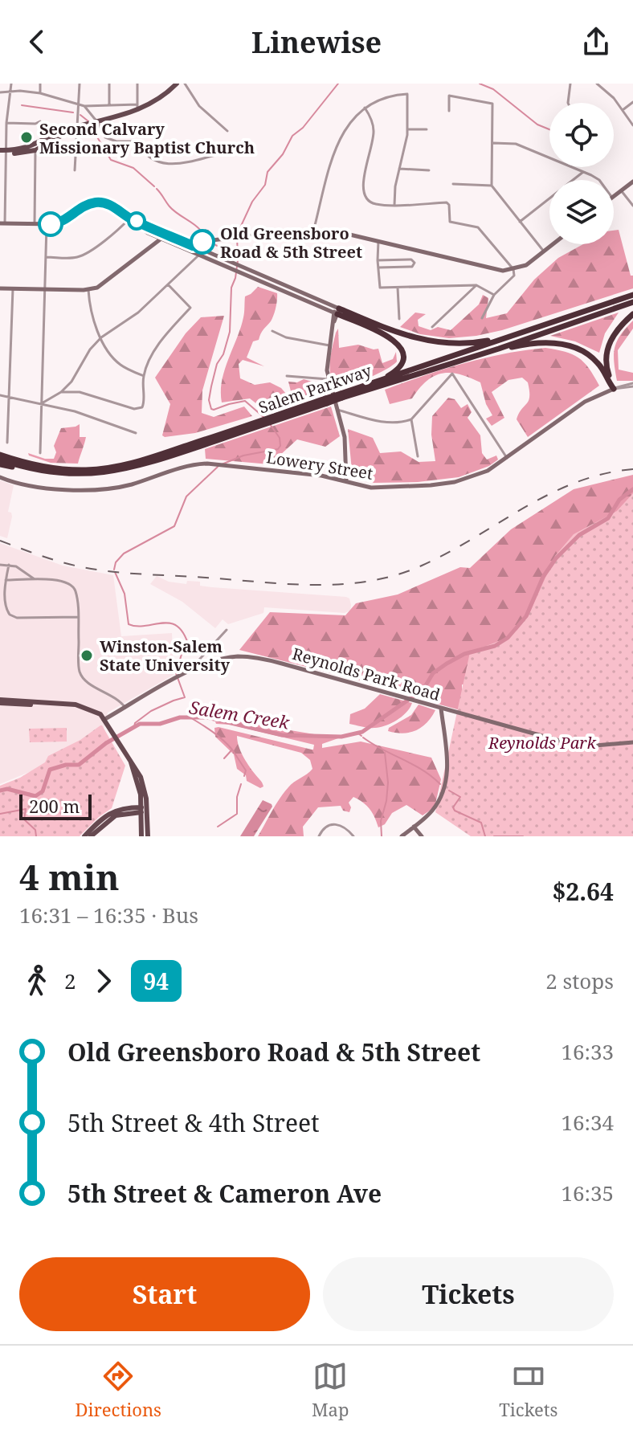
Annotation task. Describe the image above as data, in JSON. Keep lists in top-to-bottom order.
{
  "streets": {
    "highway": ["Salem Parkway"],
    "main road": ["Lowery Street", "Reynolds Park Road"]
  },
  "water": ["Salem Creek"],
  "parks": ["Reynolds Park"],
  "places": ["Second Calvary Missionary Baptist Church", "Old Greensboro Road & 5th Street", "Winston-Salem State University"],
  "lines": ["bus line 94"],
  "scale_bar": "200 m",
  "page": {
    "header": "Linewise",
    "scale": "200 m",
    "heading": ["4 min", "16:31 – 16:35 · Bus", "$2.64"],
    "legs": ["2", "94", "2 stops"],
    "list": [
      {
        "name": "Old Greensboro Road & 5th Street",
        "value": "16:33"
      },
      {
        "name": "5th Street & 4th Street",
        "value": "16:34"
      },
      {
        "name": "5th Street & Cameron Ave",
        "value": "16:35"
      }
    ],
    "buttons": ["Start", "Tickets"],
    "tabs": ["Directions", "Map", "Tickets"]
  }
}
